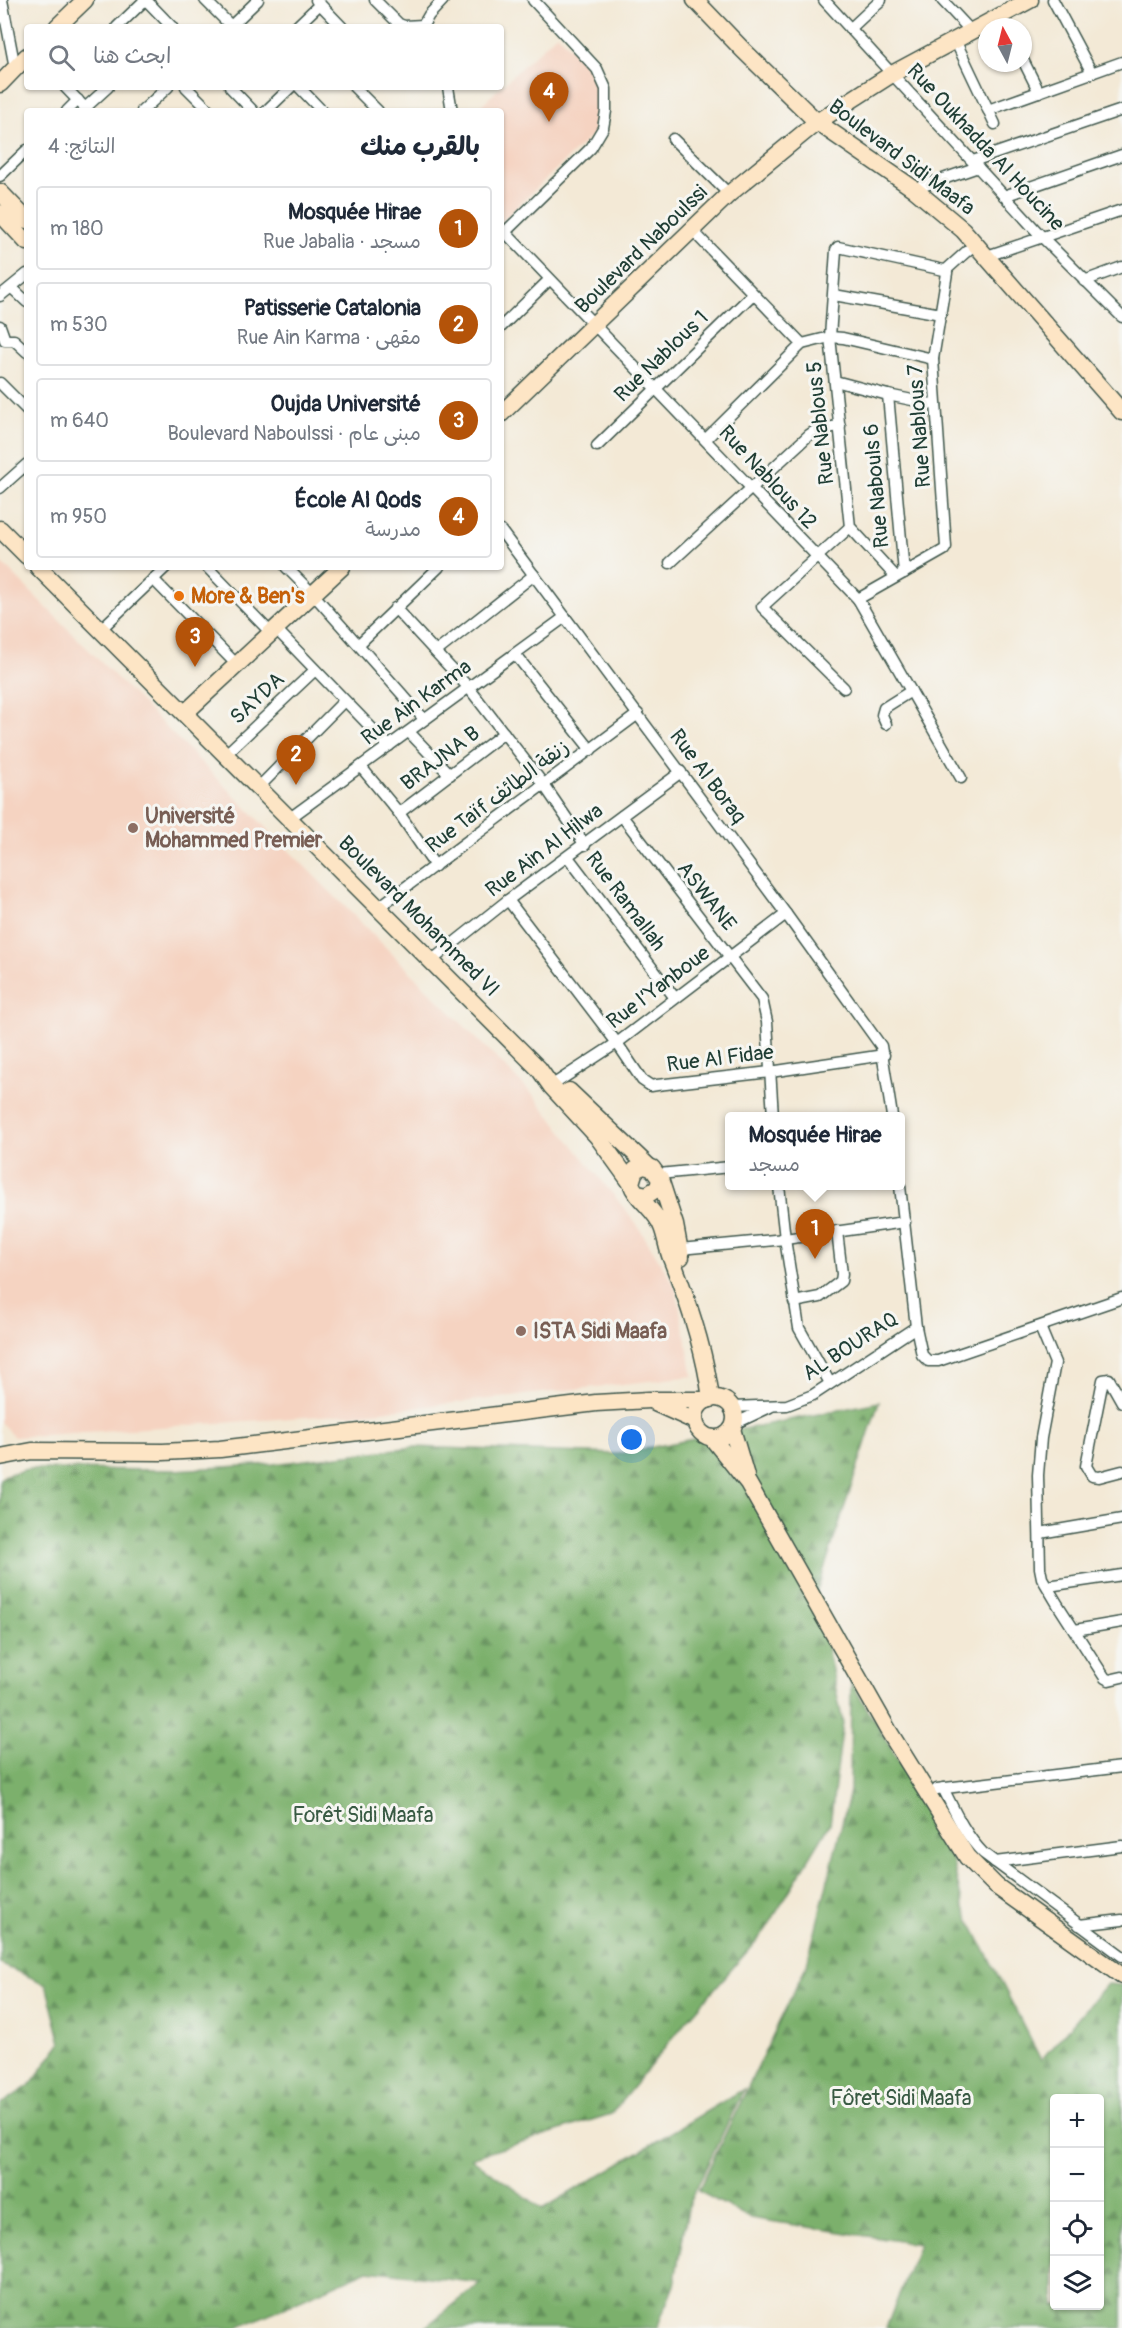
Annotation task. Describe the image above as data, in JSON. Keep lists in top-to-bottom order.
{
  "streets": {
    "street": [
      "Rue Oukhadda Al Houcine",
      "Boulevard Sidi Maafa",
      "Boulevard Naboulssi",
      "Rue Nablous 1",
      "Rue Nablous 5",
      "Rue Nablous 7",
      "Rue Nablous 12",
      "Rue Nabouls 6",
      "SAYDA",
      "Rue Ain Karma",
      "BRAJNA B",
      "Rue Al Boraq",
      "Rue Taïf زنقة الطائف",
      "Rue Ain Al Hilwa",
      "ASWANE",
      "Rue Ramallah",
      "Boulevard Mohammed VI",
      "Rue l’Yanboue",
      "Rue Al Fidae",
      "AL BOURAQ"
    ]
  },
  "crossings": [
    ["Rue Oukhadda Al Houcine", "Boulevard Naboulssi"],
    ["Boulevard Sidi Maafa", "Boulevard Naboulssi"],
    ["Boulevard Naboulssi", "Rue Nablous 12"],
    ["Rue Nablous 1", "Rue Nablous 12"],
    ["Rue Nablous 5", "Rue Nablous 7"],
    ["Rue Nablous 7", "Rue Nabouls 6"],
    ["SAYDA", "Boulevard Mohammed VI"],
    ["Rue Ain Karma", "Rue Al Boraq"],
    ["Rue Ain Karma", "Boulevard Mohammed VI"],
    ["Rue Al Boraq", "Rue Taïf زنقة الطائف"],
    ["Rue Al Boraq", "Rue Ain Al Hilwa"],
    ["Rue Al Boraq", "Rue l’Yanboue"],
    ["Rue Al Boraq", "Rue Al Fidae"],
    ["Rue Taïf زنقة الطائف", "Boulevard Mohammed VI"],
    ["Rue Ain Al Hilwa", "ASWANE"],
    ["Rue Ain Al Hilwa", "Rue Ramallah"],
    ["Rue Ain Al Hilwa", "Boulevard Mohammed VI"],
    ["Rue Ain Al Hilwa", "Rue Al Fidae"],
    ["ASWANE", "Rue l’Yanboue"],
    ["ASWANE", "Rue Al Fidae"],
    ["Rue Ramallah", "Rue l’Yanboue"],
    ["Boulevard Mohammed VI", "Rue l’Yanboue"],
    ["Rue l’Yanboue", "Rue Al Fidae"]
  ],
  "parks": ["Forêt Sidi Maafa", "Fôret Sidi Maafa"],
  "places": ["More & Ben's", "Université Mohammed Premier", "ISTA Sidi Maafa"],
  "north": "top",
  "page": {
    "search": "ابحث هنا",
    "pins": [
      "4",
      "3",
      "2",
      "1"
    ],
    "heading": ["بالقرب منك", "النتائج: 4"],
    "list": [
      {
        "mark": "1",
        "name": "Mosquée Hirae",
        "note": "مسجد · Rue Jabalia",
        "value": "180 m"
      },
      {
        "mark": "2",
        "name": "Patisserie Catalonia",
        "note": "مقهى · Rue Ain Karma",
        "value": "530 m"
      },
      {
        "mark": "3",
        "name": "Oujda Université",
        "note": "مبنى عام · Boulevard Naboulssi",
        "value": "640 m"
      },
      {
        "mark": "4",
        "name": "École Al Qods",
        "note": "مدرسة",
        "value": "950 m"
      }
    ],
    "popup": ["Mosquée Hirae", "مسجد"],
    "map_buttons": ["+", "−"]
  }
}
